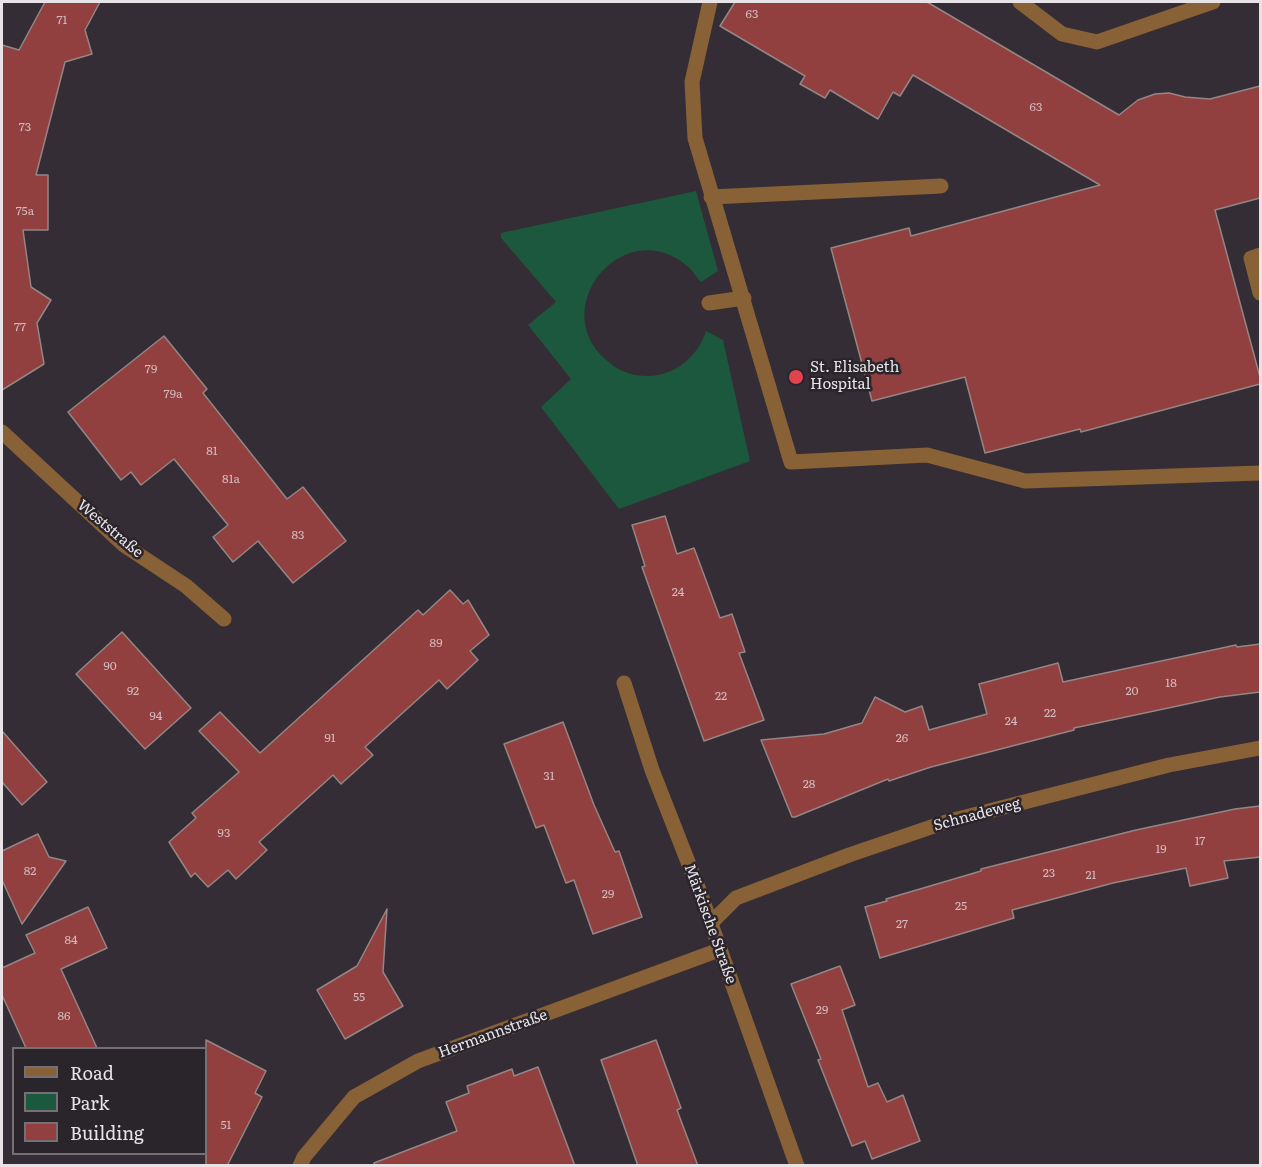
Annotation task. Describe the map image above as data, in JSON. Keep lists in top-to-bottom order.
{
  "streets": {
    "street": [
      "Weststraße",
      "Schnadeweg",
      "Märkische Straße",
      "Hermannstraße"
    ]
  },
  "crossings": [
    ["Schnadeweg", "Märkische Straße"],
    ["Märkische Straße", "Hermannstraße"]
  ],
  "places": ["St. Elisabeth Hospital"],
  "house_numbers": [
    "63",
    "71",
    "63",
    "73",
    "75a",
    "77",
    "79",
    "79a",
    "81",
    "81a",
    "83",
    "24",
    "89",
    "90",
    "18",
    "92",
    "20",
    "22",
    "22",
    "94",
    "24",
    "91",
    "26",
    "31",
    "28",
    "93",
    "17",
    "19",
    "82",
    "23",
    "21",
    "29",
    "25",
    "27",
    "84",
    "55",
    "29",
    "86",
    "51"
  ],
  "legend": ["Road", "Park", "Building"]
}
